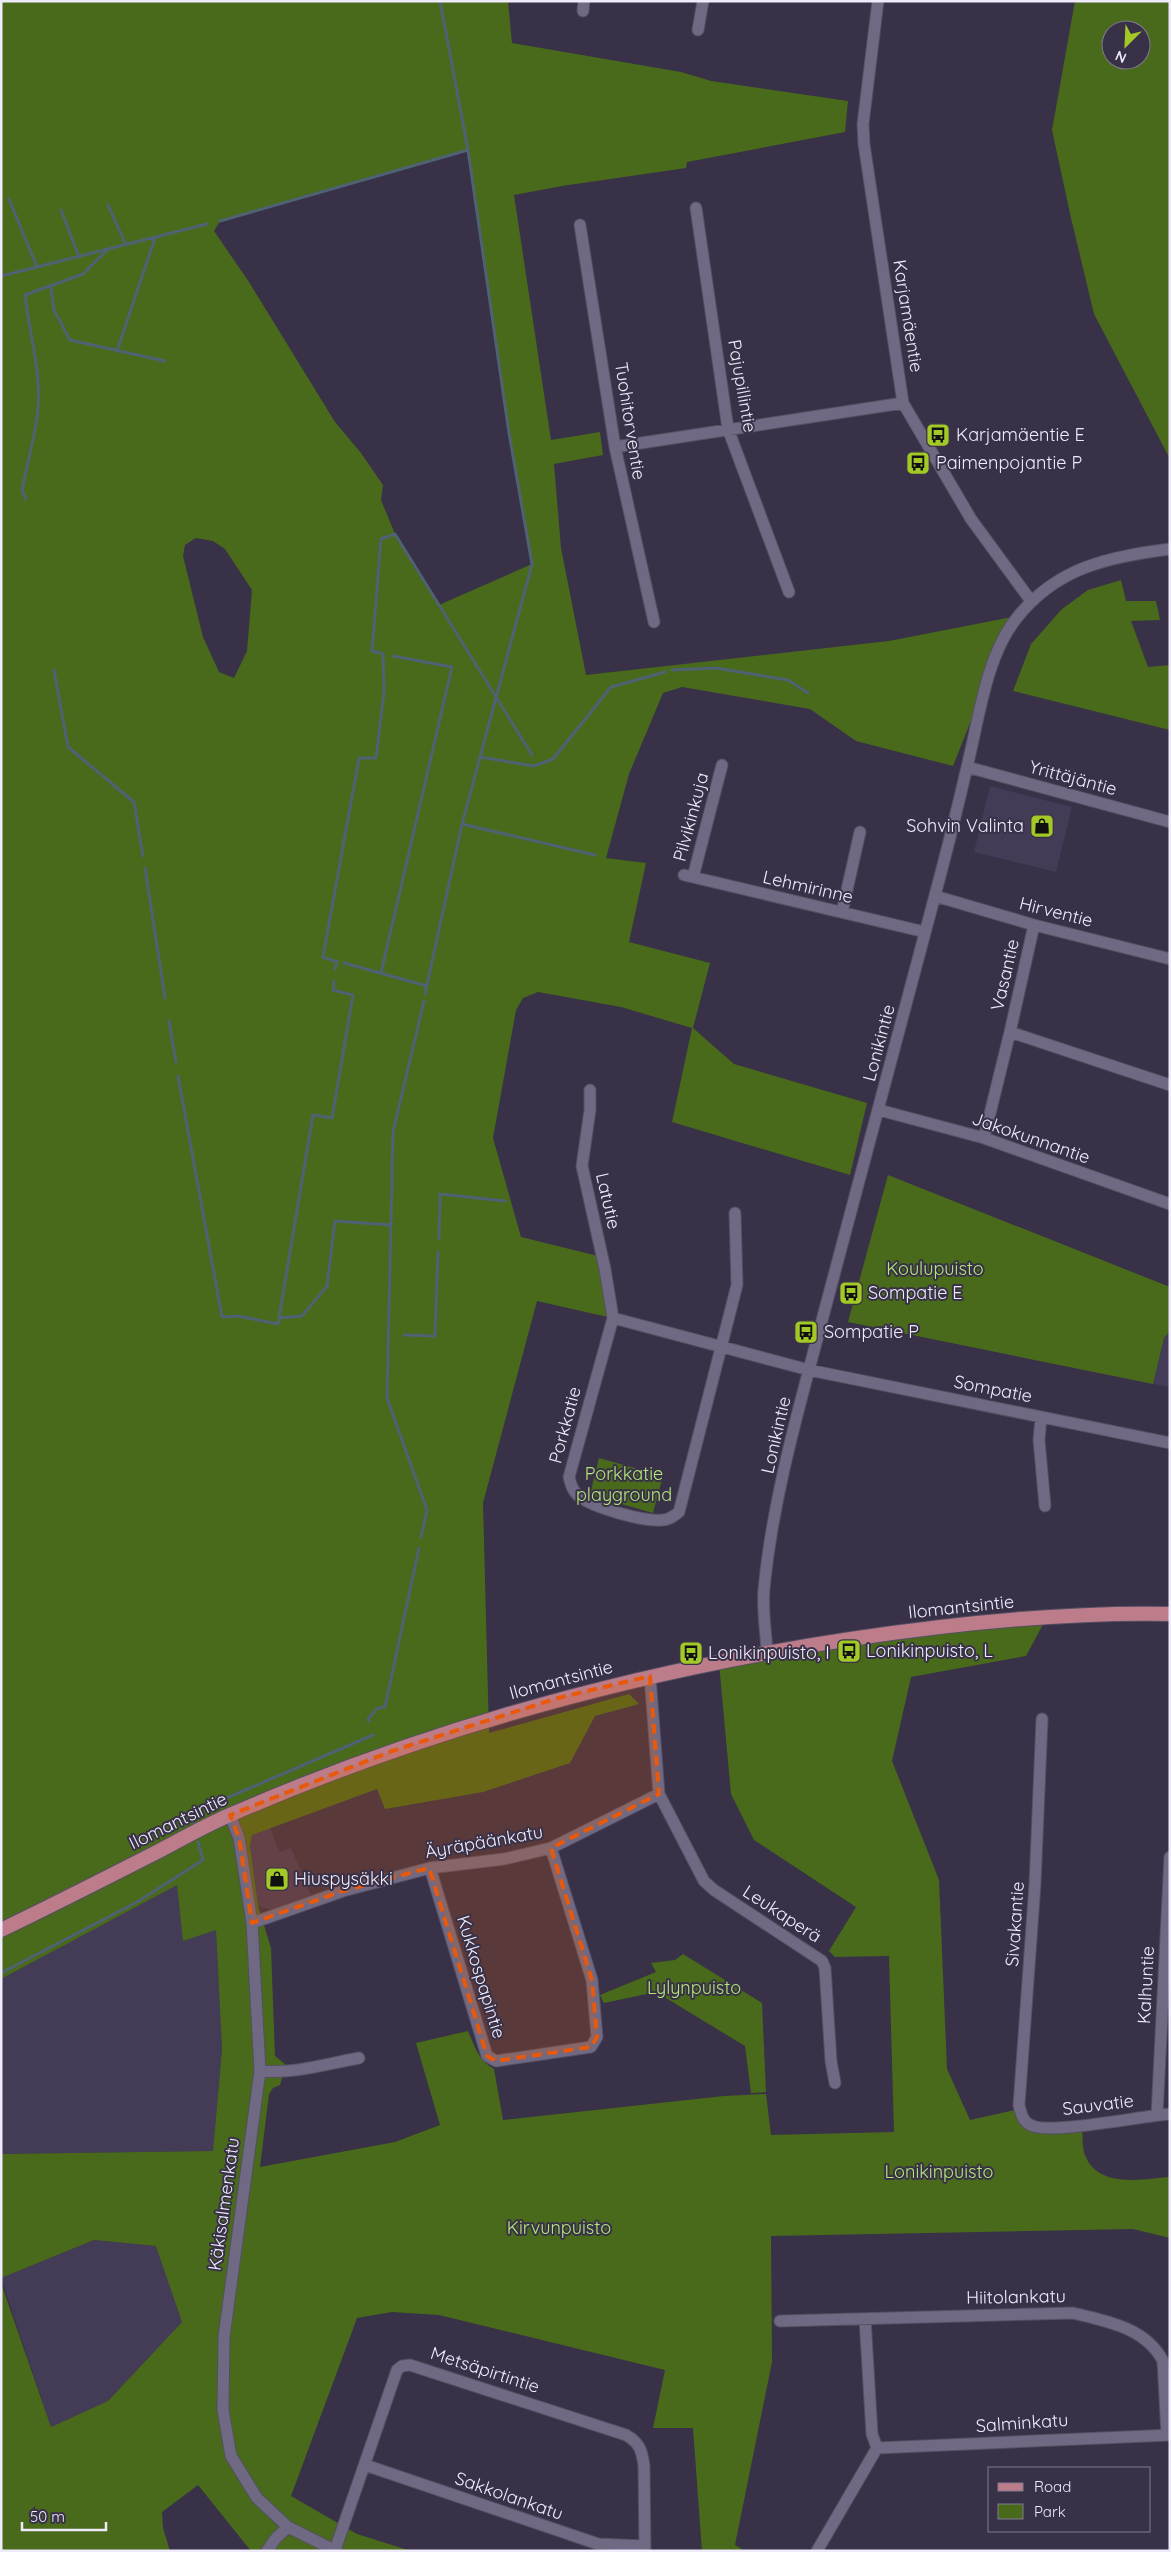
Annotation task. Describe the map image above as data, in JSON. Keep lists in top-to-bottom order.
{
  "streets": {
    "main road": ["Ilomantsintie"],
    "street": [
      "Karjamäentie",
      "Pajupillintie",
      "Tuohitorventie",
      "Yrittäjäntie",
      "Pilvikinkuja",
      "Lehmirinne",
      "Hirventie",
      "Vasantie",
      "Lonikintie",
      "Jakokunnantie",
      "Latutie",
      "Sompatie",
      "Porkkatie",
      "Äyräpäänkatu",
      "Leukaperä",
      "Sivakantie",
      "Kukkospapintie",
      "Kalhuntie",
      "Sauvatie",
      "Käkisalmenkatu",
      "Hiitolankatu",
      "Metsäpirtintie",
      "Salminkatu",
      "Sakkolankatu"
    ]
  },
  "crossings": [
    ["Karjamäentie", "Lonikintie"],
    ["Yrittäjäntie", "Lonikintie"],
    ["Pilvikinkuja", "Lehmirinne"],
    ["Lehmirinne", "Lonikintie"],
    ["Hirventie", "Vasantie"],
    ["Hirventie", "Lonikintie"],
    ["Vasantie", "Jakokunnantie"],
    ["Lonikintie", "Jakokunnantie"],
    ["Lonikintie", "Sompatie"],
    ["Lonikintie", "Ilomantsintie"],
    ["Latutie", "Porkkatie"],
    ["Ilomantsintie", "Käkisalmenkatu"],
    ["Äyräpäänkatu", "Leukaperä"],
    ["Äyräpäänkatu", "Kukkospapintie"],
    ["Äyräpäänkatu", "Käkisalmenkatu"],
    ["Sivakantie", "Sauvatie"],
    ["Kalhuntie", "Sauvatie"],
    ["Käkisalmenkatu", "Metsäpirtintie"],
    ["Hiitolankatu", "Salminkatu"],
    ["Metsäpirtintie", "Sakkolankatu"]
  ],
  "parks": [
    "Koulupuisto",
    "Porkkatie playground",
    "Lylynpuisto",
    "Lonikinpuisto",
    "Kirvunpuisto"
  ],
  "places": {
    "bus stop": [
      "Karjamäentie E",
      "Paimenpojantie P",
      "Sompatie E",
      "Sompatie P",
      "Lonikinpuisto, L",
      "Lonikinpuisto, I"
    ],
    "shop": ["Sohvin Valinta", "Hiuspysäkki"]
  },
  "legend": ["Road", "Park"],
  "scale_bar": "50 m",
  "north": "bottom left"
}
